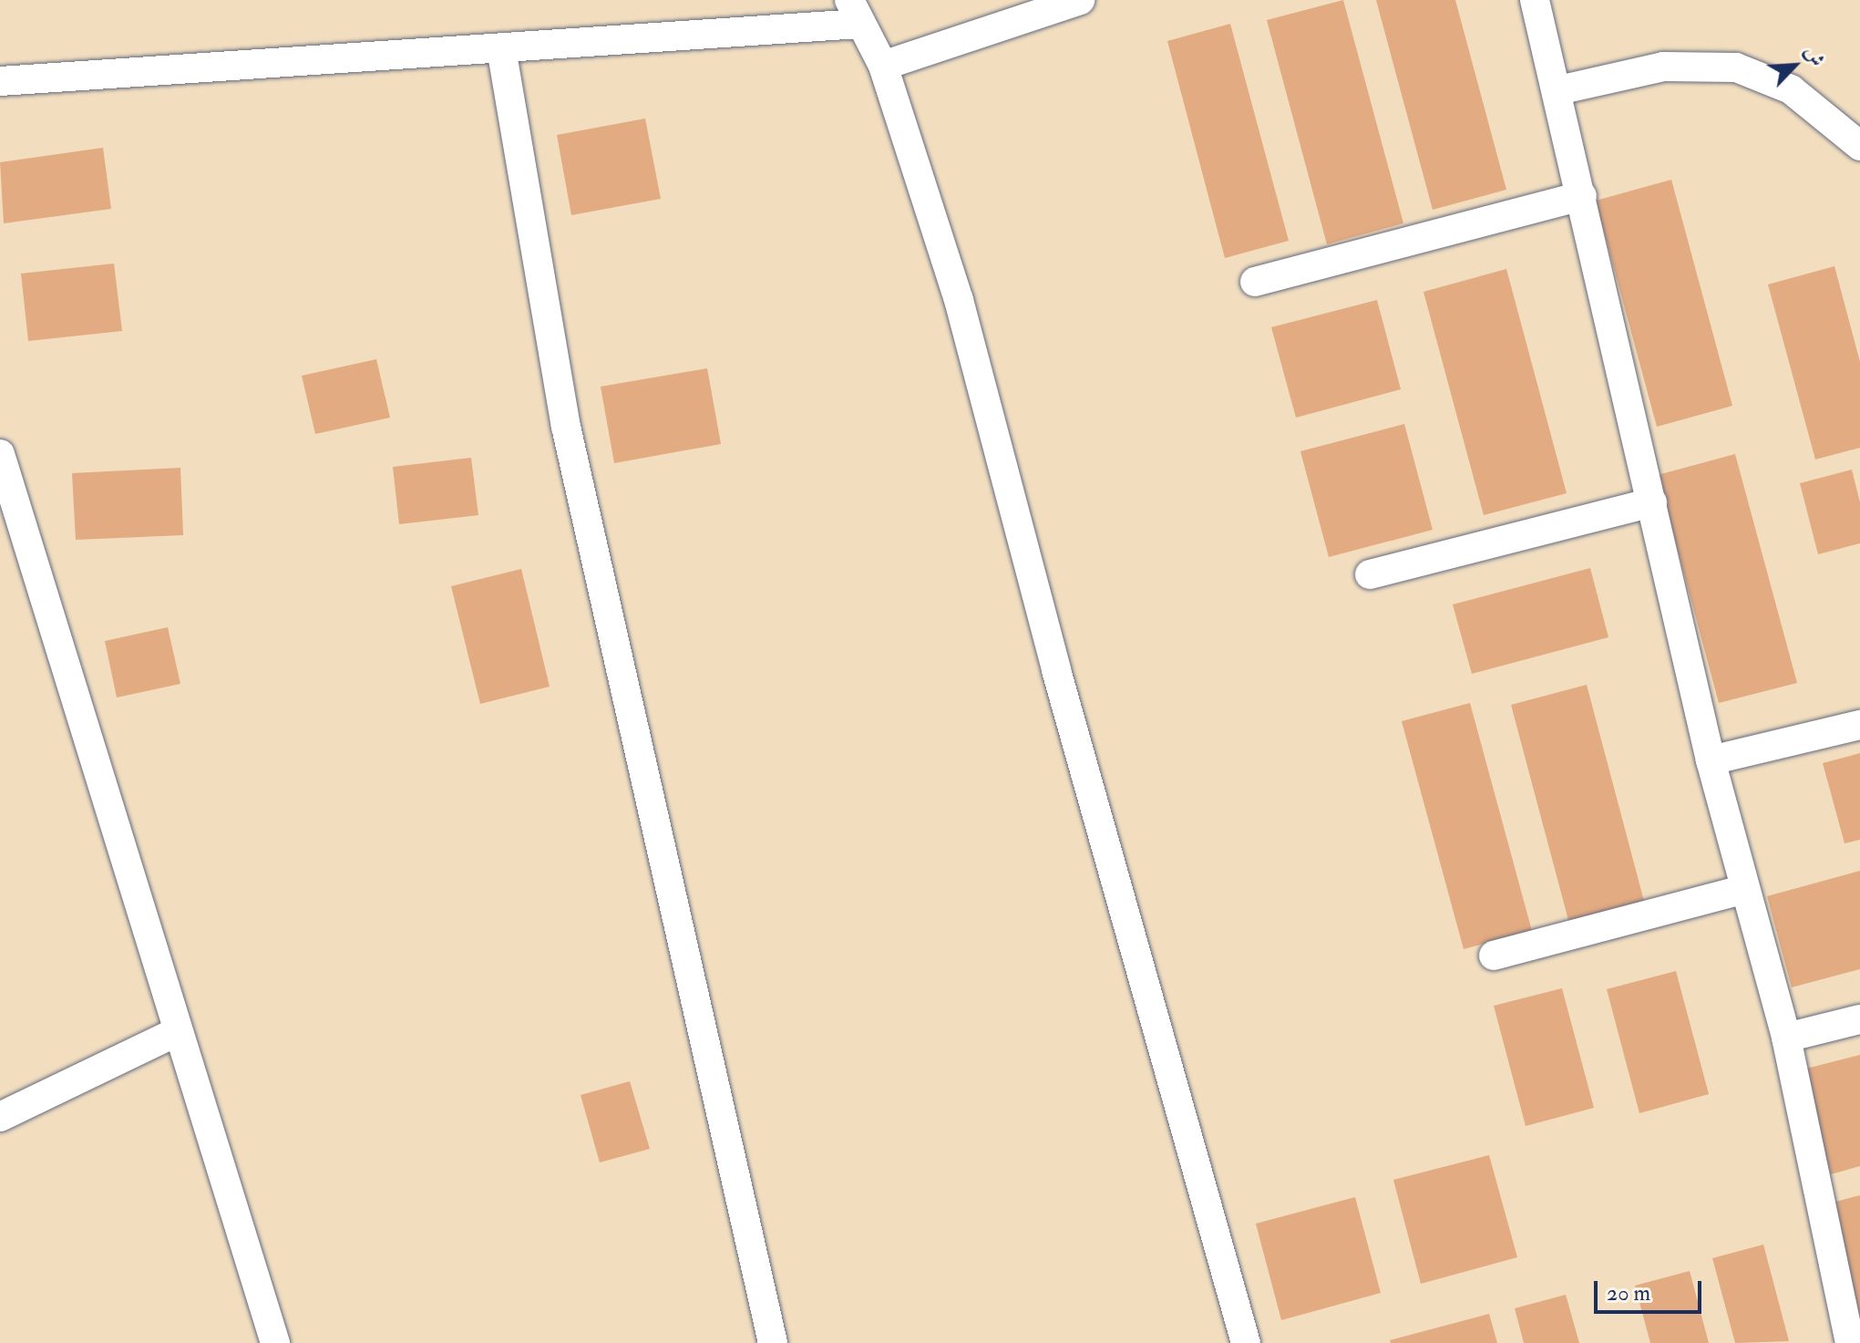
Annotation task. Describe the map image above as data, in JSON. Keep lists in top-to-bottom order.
{
  "scale_bar": "20 m",
  "north": "top right"
}
